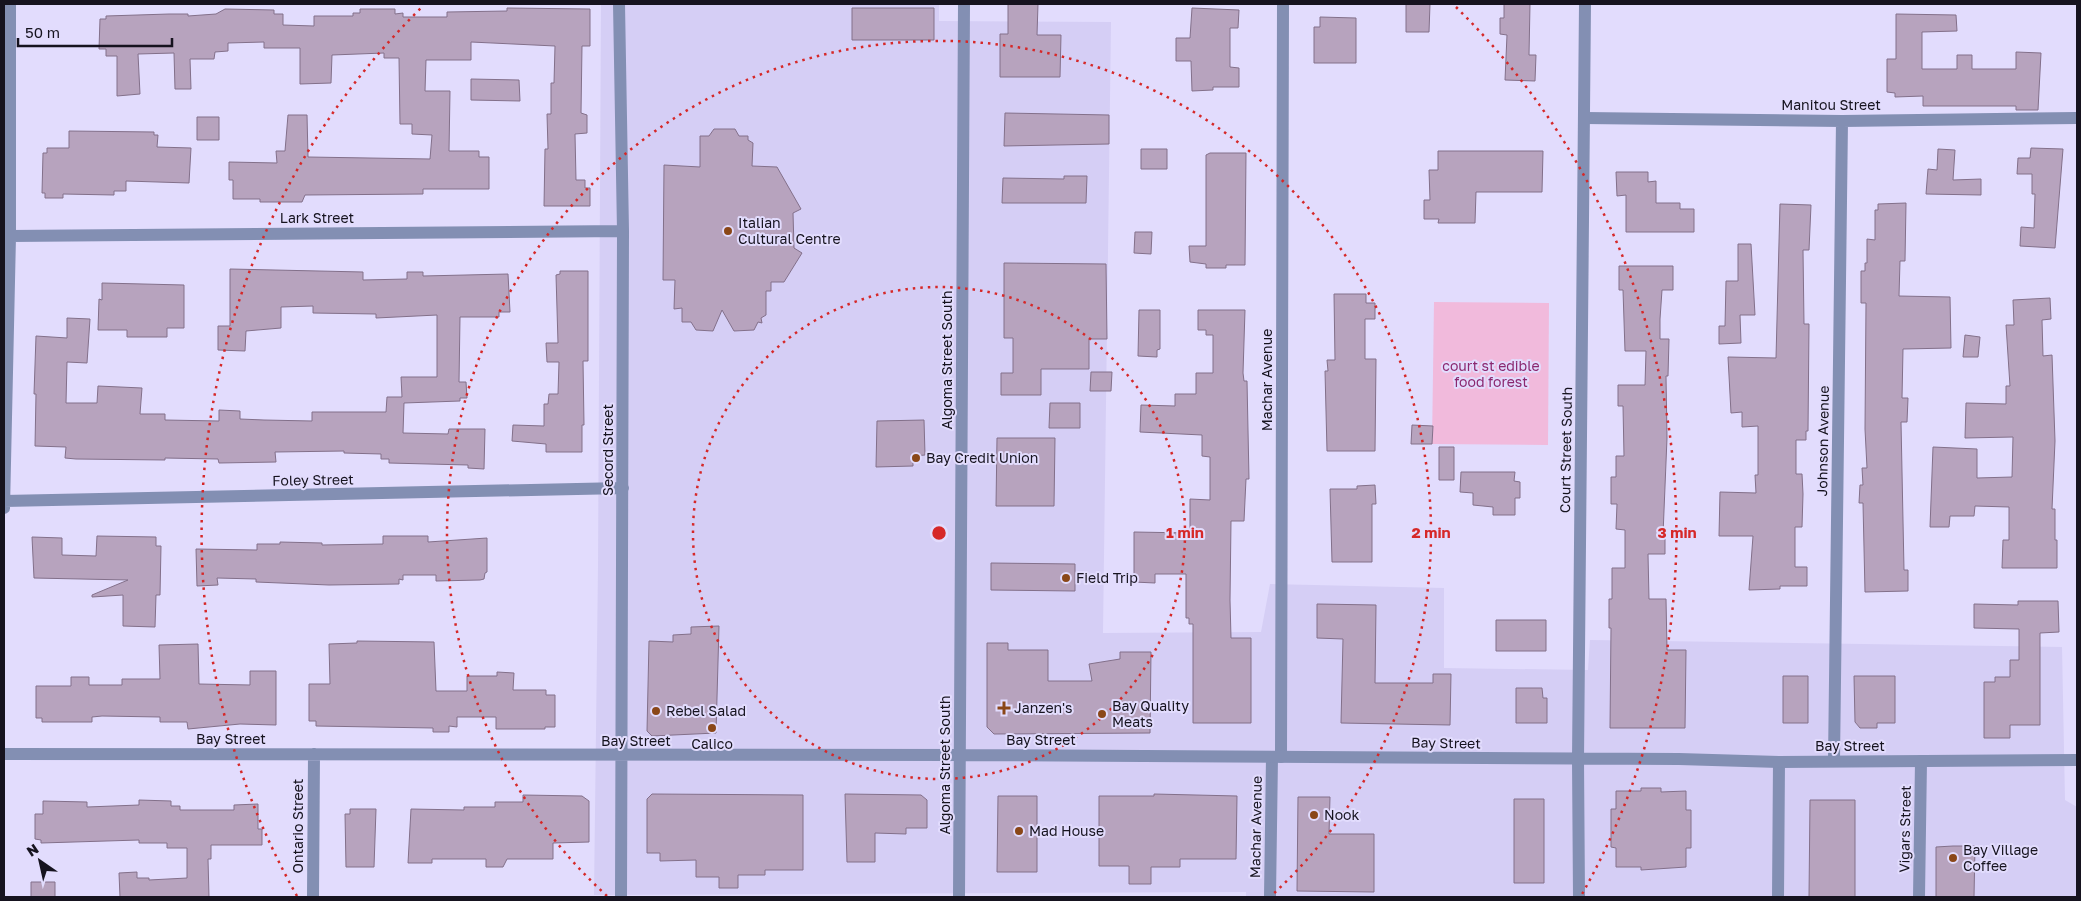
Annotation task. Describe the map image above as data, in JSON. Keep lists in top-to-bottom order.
{
  "streets": {
    "street": [
      "Manitou Street",
      "Lark Street",
      "Algoma Street South",
      "Machar Avenue",
      "Johnson Avenue",
      "Secord Street",
      "Court Street South",
      "Foley Street",
      "Bay Street",
      "Ontario Street",
      "Vigars Street"
    ]
  },
  "crossings": [
    ["Manitou Street", "Johnson Avenue"],
    ["Manitou Street", "Court Street South"],
    ["Lark Street", "Secord Street"],
    ["Algoma Street South", "Bay Street"],
    ["Machar Avenue", "Bay Street"],
    ["Johnson Avenue", "Bay Street"],
    ["Secord Street", "Foley Street"],
    ["Secord Street", "Bay Street"],
    ["Court Street South", "Bay Street"],
    ["Bay Street", "Ontario Street"],
    ["Bay Street", "Vigars Street"]
  ],
  "parks": ["court st edible food forest"],
  "places": {
    "other": [
      "Italian Cultural Centre",
      "Bay Credit Union",
      "Field Trip",
      "Rebel Salad",
      "Bay Quality Meats",
      "Calico",
      "Nook",
      "Mad House",
      "Bay Village Coffee"
    ],
    "health": ["Janzen's"]
  },
  "scale_bar": "50 m",
  "north": "top left",
  "rings": ["1 min", "2 min", "3 min"]
}
